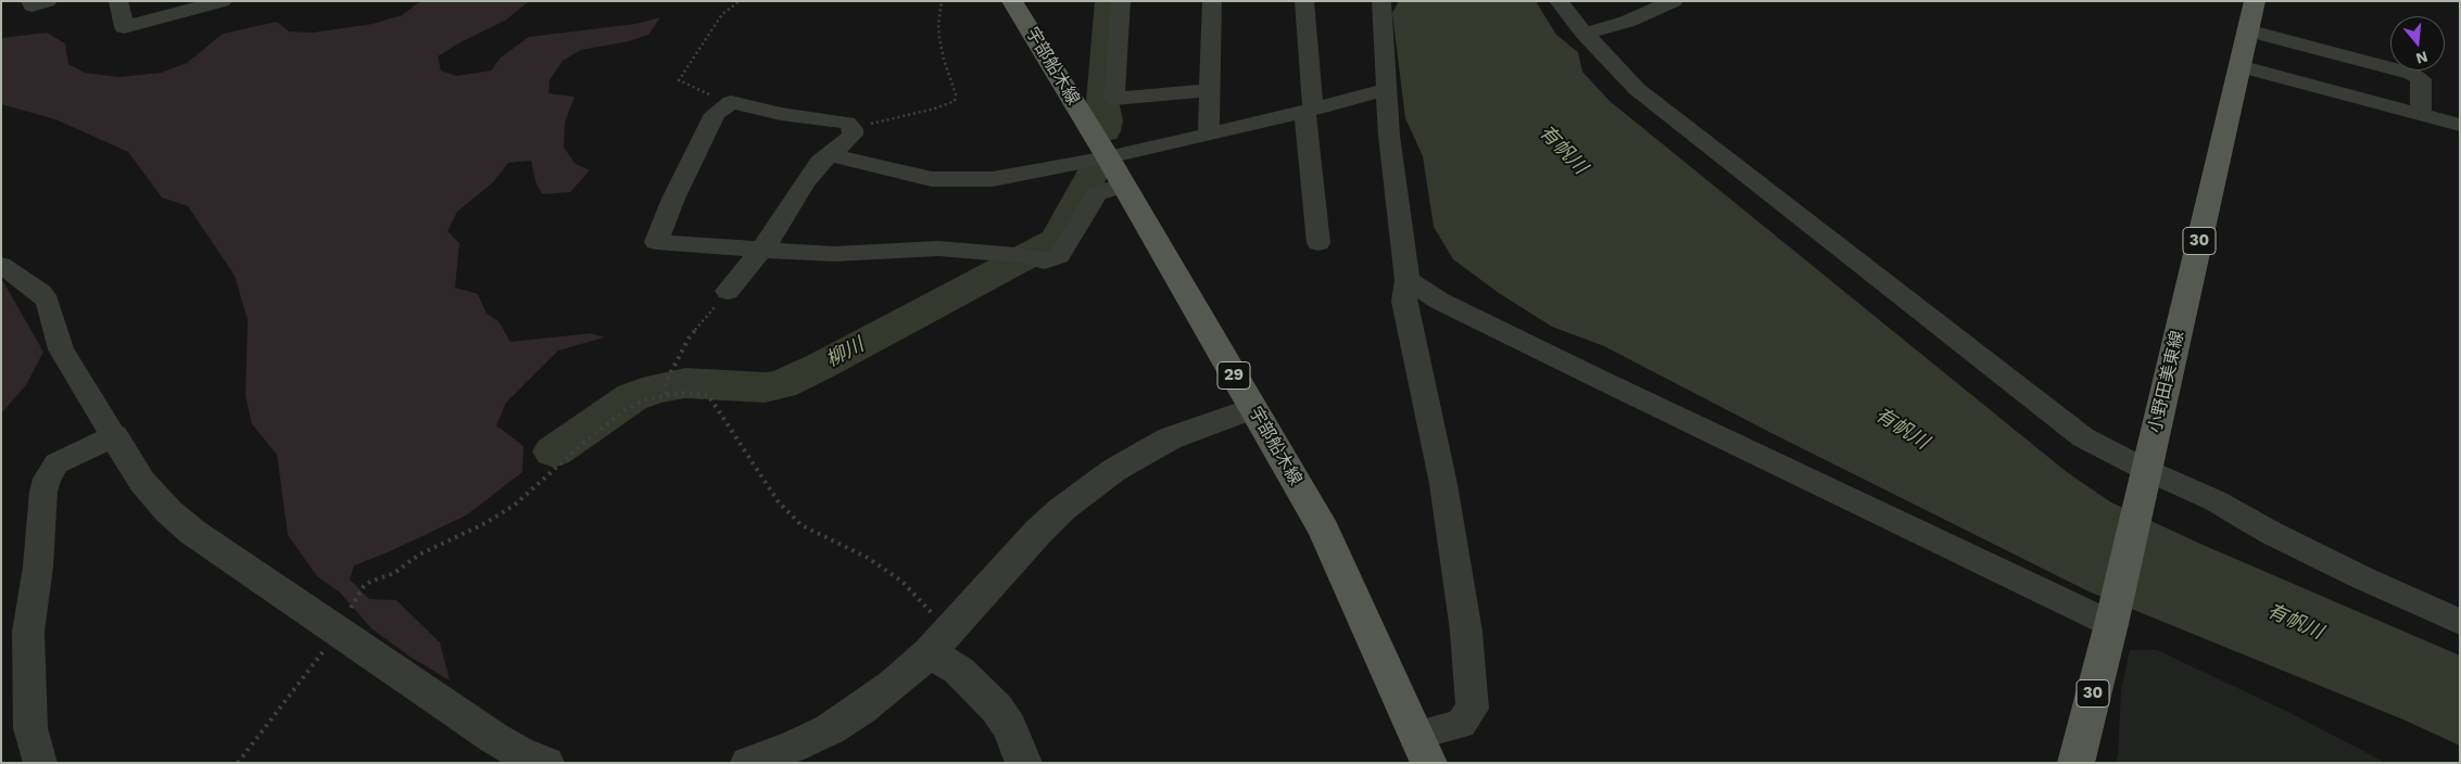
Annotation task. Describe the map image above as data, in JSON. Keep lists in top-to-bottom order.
{
  "streets": {
    "main road": [
      "宇部船木線",
      "30",
      "29",
      "小野田美東線"
    ]
  },
  "water": ["有帆川", "柳川"],
  "north": "bottom"
}
